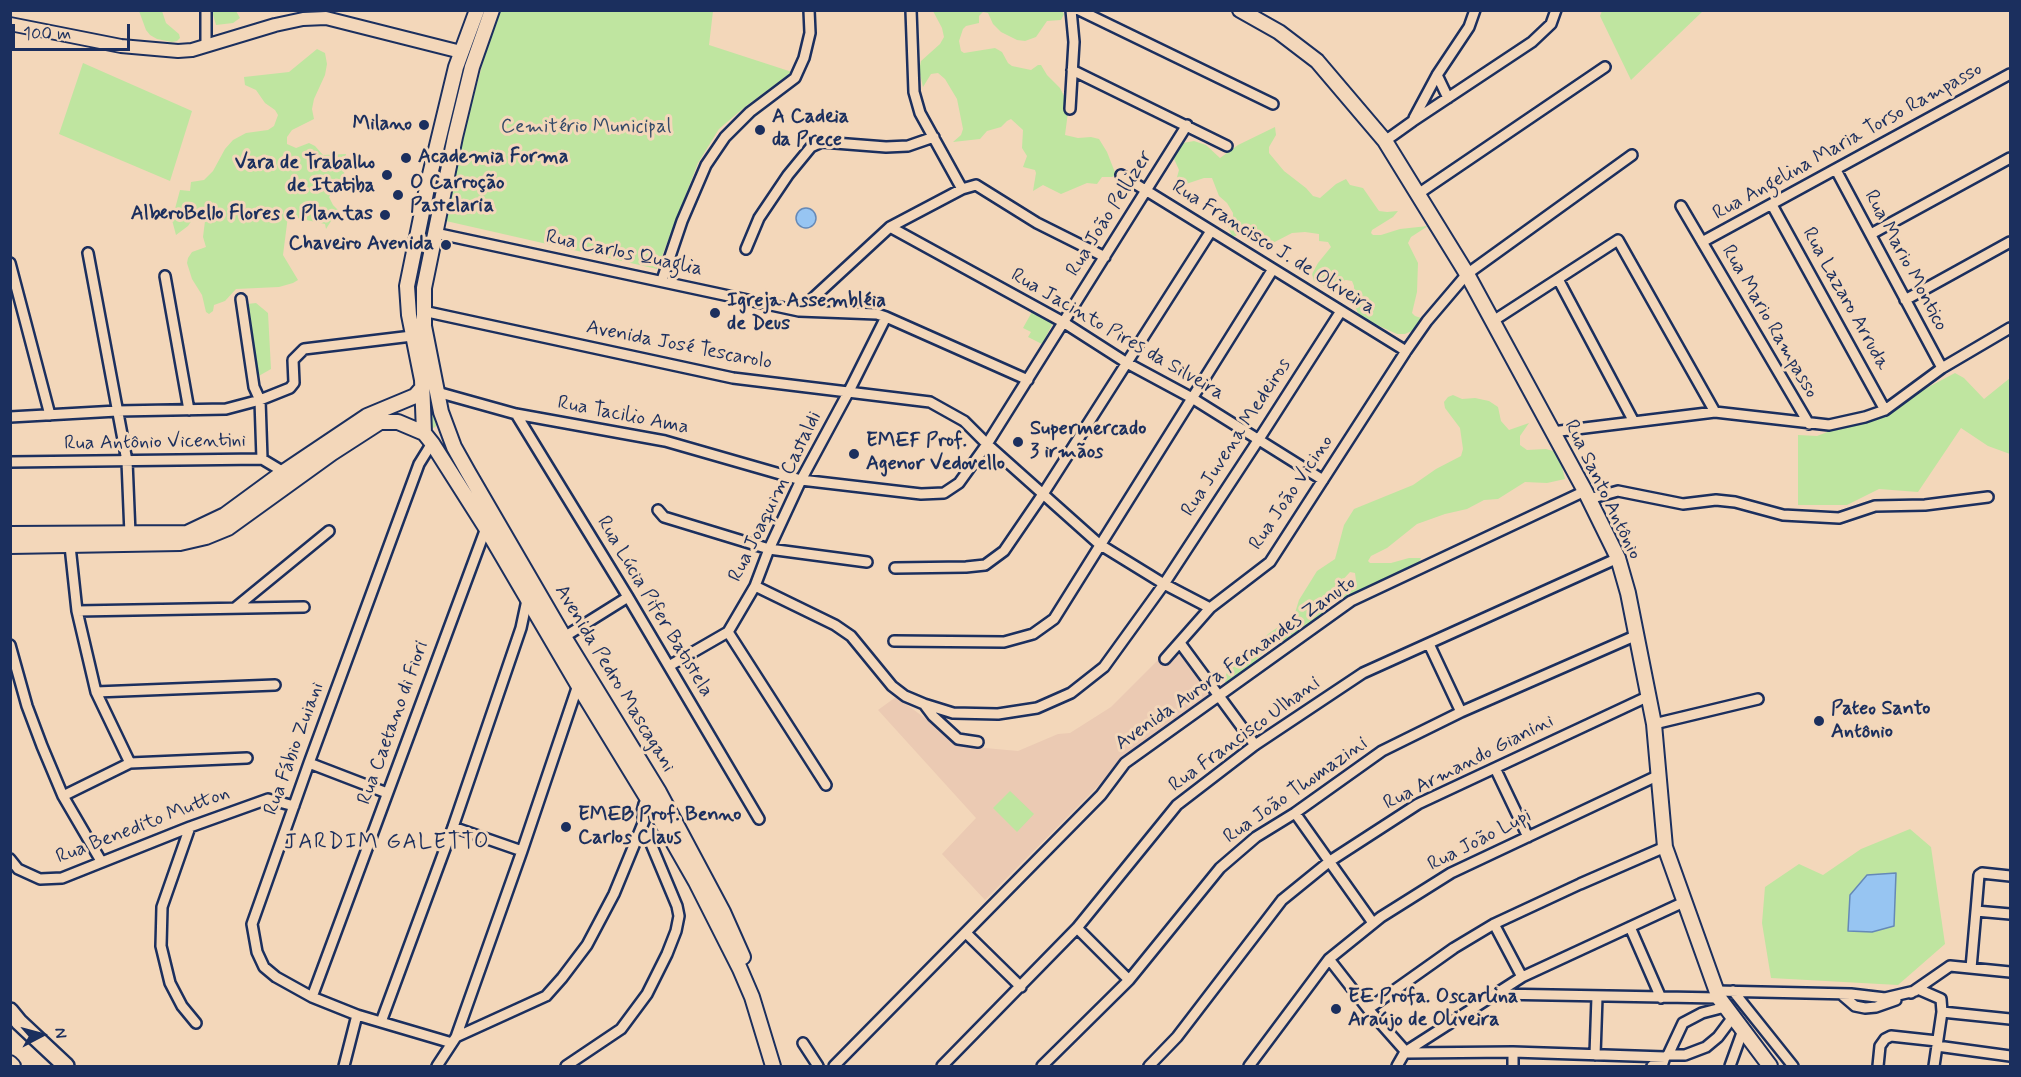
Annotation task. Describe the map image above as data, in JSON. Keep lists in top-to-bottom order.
{
  "streets": {
    "main road": ["Rua Santo Antônio", "Avenida Pedro Mascagani"],
    "street": [
      "Rua Angelina Maria Torso Rampasso",
      "Rua João Pellizer",
      "Rua Francisco J. de Oliveira",
      "Rua Carlos Quaglia",
      "Rua Mario Montico",
      "Rua Lazaro Arruda",
      "Rua Mario Rampasso",
      "Rua Jacinto Pires da Silveira",
      "Avenida José Tescarolo",
      "Rua Tacilio Ama",
      "Rua Juvena Medeiros",
      "Rua Antônio Vicentini",
      "Rua João Vicino",
      "Rua Joaquim Castaldi",
      "Rua Lúcia Pifer Batistela",
      "Avenida Aurora Fernandes Zanuto",
      "Rua Caetano di Fiori",
      "Rua Francisco Ulhani",
      "Rua Fábio Zuiani",
      "Rua Armando Gianini",
      "Rua João Thomazini",
      "Rua Benedito Mutton",
      "Rua João Lupi"
    ]
  },
  "crossings": [
    ["Rua Angelina Maria Torso Rampasso", "Rua Mario Montico"],
    ["Rua Angelina Maria Torso Rampasso", "Rua Lazaro Arruda"],
    ["Rua Angelina Maria Torso Rampasso", "Rua Mario Rampasso"],
    ["Rua João Pellizer", "Rua Francisco J. de Oliveira"],
    ["Rua João Pellizer", "Rua Carlos Quaglia"],
    ["Rua João Pellizer", "Rua Jacinto Pires da Silveira"],
    ["Rua João Pellizer", "Avenida José Tescarolo"],
    ["Rua João Pellizer", "Rua Tacilio Ama"],
    ["Rua Francisco J. de Oliveira", "Rua Juvena Medeiros"],
    ["Rua Francisco J. de Oliveira", "Rua João Vicino"],
    ["Rua Carlos Quaglia", "Rua Joaquim Castaldi"],
    ["Rua Carlos Quaglia", "Avenida Pedro Mascagani"],
    ["Rua Jacinto Pires da Silveira", "Rua Juvena Medeiros"],
    ["Rua Jacinto Pires da Silveira", "Rua João Vicino"],
    ["Avenida José Tescarolo", "Rua Tacilio Ama"],
    ["Avenida José Tescarolo", "Rua Joaquim Castaldi"],
    ["Avenida José Tescarolo", "Avenida Pedro Mascagani"],
    ["Rua Tacilio Ama", "Rua Joaquim Castaldi"],
    ["Rua Tacilio Ama", "Rua Lúcia Pifer Batistela"],
    ["Rua Tacilio Ama", "Avenida Pedro Mascagani"],
    ["Rua Santo Antônio", "Rua João Vicino"],
    ["Rua Santo Antônio", "Avenida Aurora Fernandes Zanuto"],
    ["Rua Santo Antônio", "Rua Francisco Ulhani"],
    ["Rua Santo Antônio", "Rua Armando Gianini"],
    ["Rua Santo Antônio", "Rua João Thomazini"],
    ["Rua Santo Antônio", "Rua João Lupi"],
    ["Rua Joaquim Castaldi", "Rua Lúcia Pifer Batistela"],
    ["Avenida Pedro Mascagani", "Rua Caetano di Fiori"],
    ["Avenida Pedro Mascagani", "Rua Fábio Zuiani"],
    ["Rua Caetano di Fiori", "Rua Fábio Zuiani"],
    ["Rua Fábio Zuiani", "Rua Benedito Mutton"]
  ],
  "districts": ["JARDIM GALETTO"],
  "parks": ["Cemitério Municipal"],
  "places": [
    "Milano",
    "A Cadeia da Prece",
    "Academia Forma",
    "Vara de Trabalho de Itatiba",
    "O Carroção Pastelaria",
    "AlberoBello Flores e Plantas",
    "Chaveiro Avenida",
    "Igreja Assembléia de Deus",
    "Supermercado 3 irmãos",
    "EMEF Prof. Agenor Vedovello",
    "Pateo Santo Antônio",
    "EMEB Prof. Benno Carlos Claus",
    "EE Profa. Oscarlina Araújo de Oliveira"
  ],
  "scale_bar": "100 m",
  "north": "right"
}
